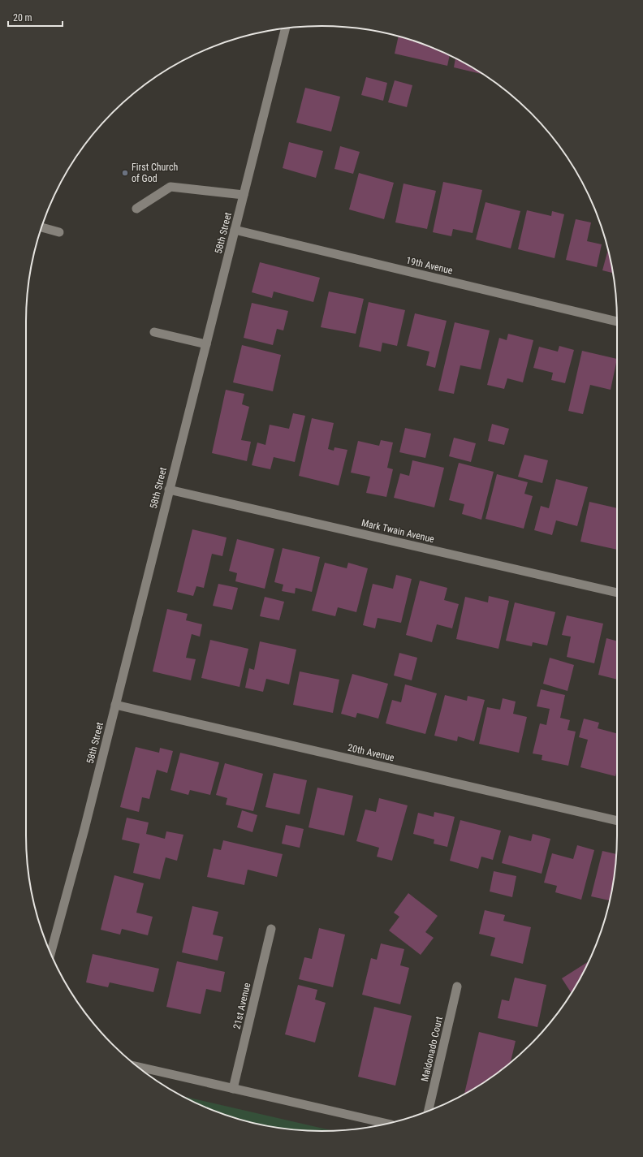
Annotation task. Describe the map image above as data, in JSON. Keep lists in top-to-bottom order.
{
  "streets": {
    "street": [
      "58th Street",
      "19th Avenue",
      "Mark Twain Avenue",
      "20th Avenue",
      "21st Avenue",
      "Maldonado Court"
    ]
  },
  "crossings": [
    ["58th Street", "19th Avenue"],
    ["58th Street", "Mark Twain Avenue"],
    ["58th Street", "20th Avenue"]
  ],
  "places": ["First Church of God"],
  "scale_bar": "20 m"
}
